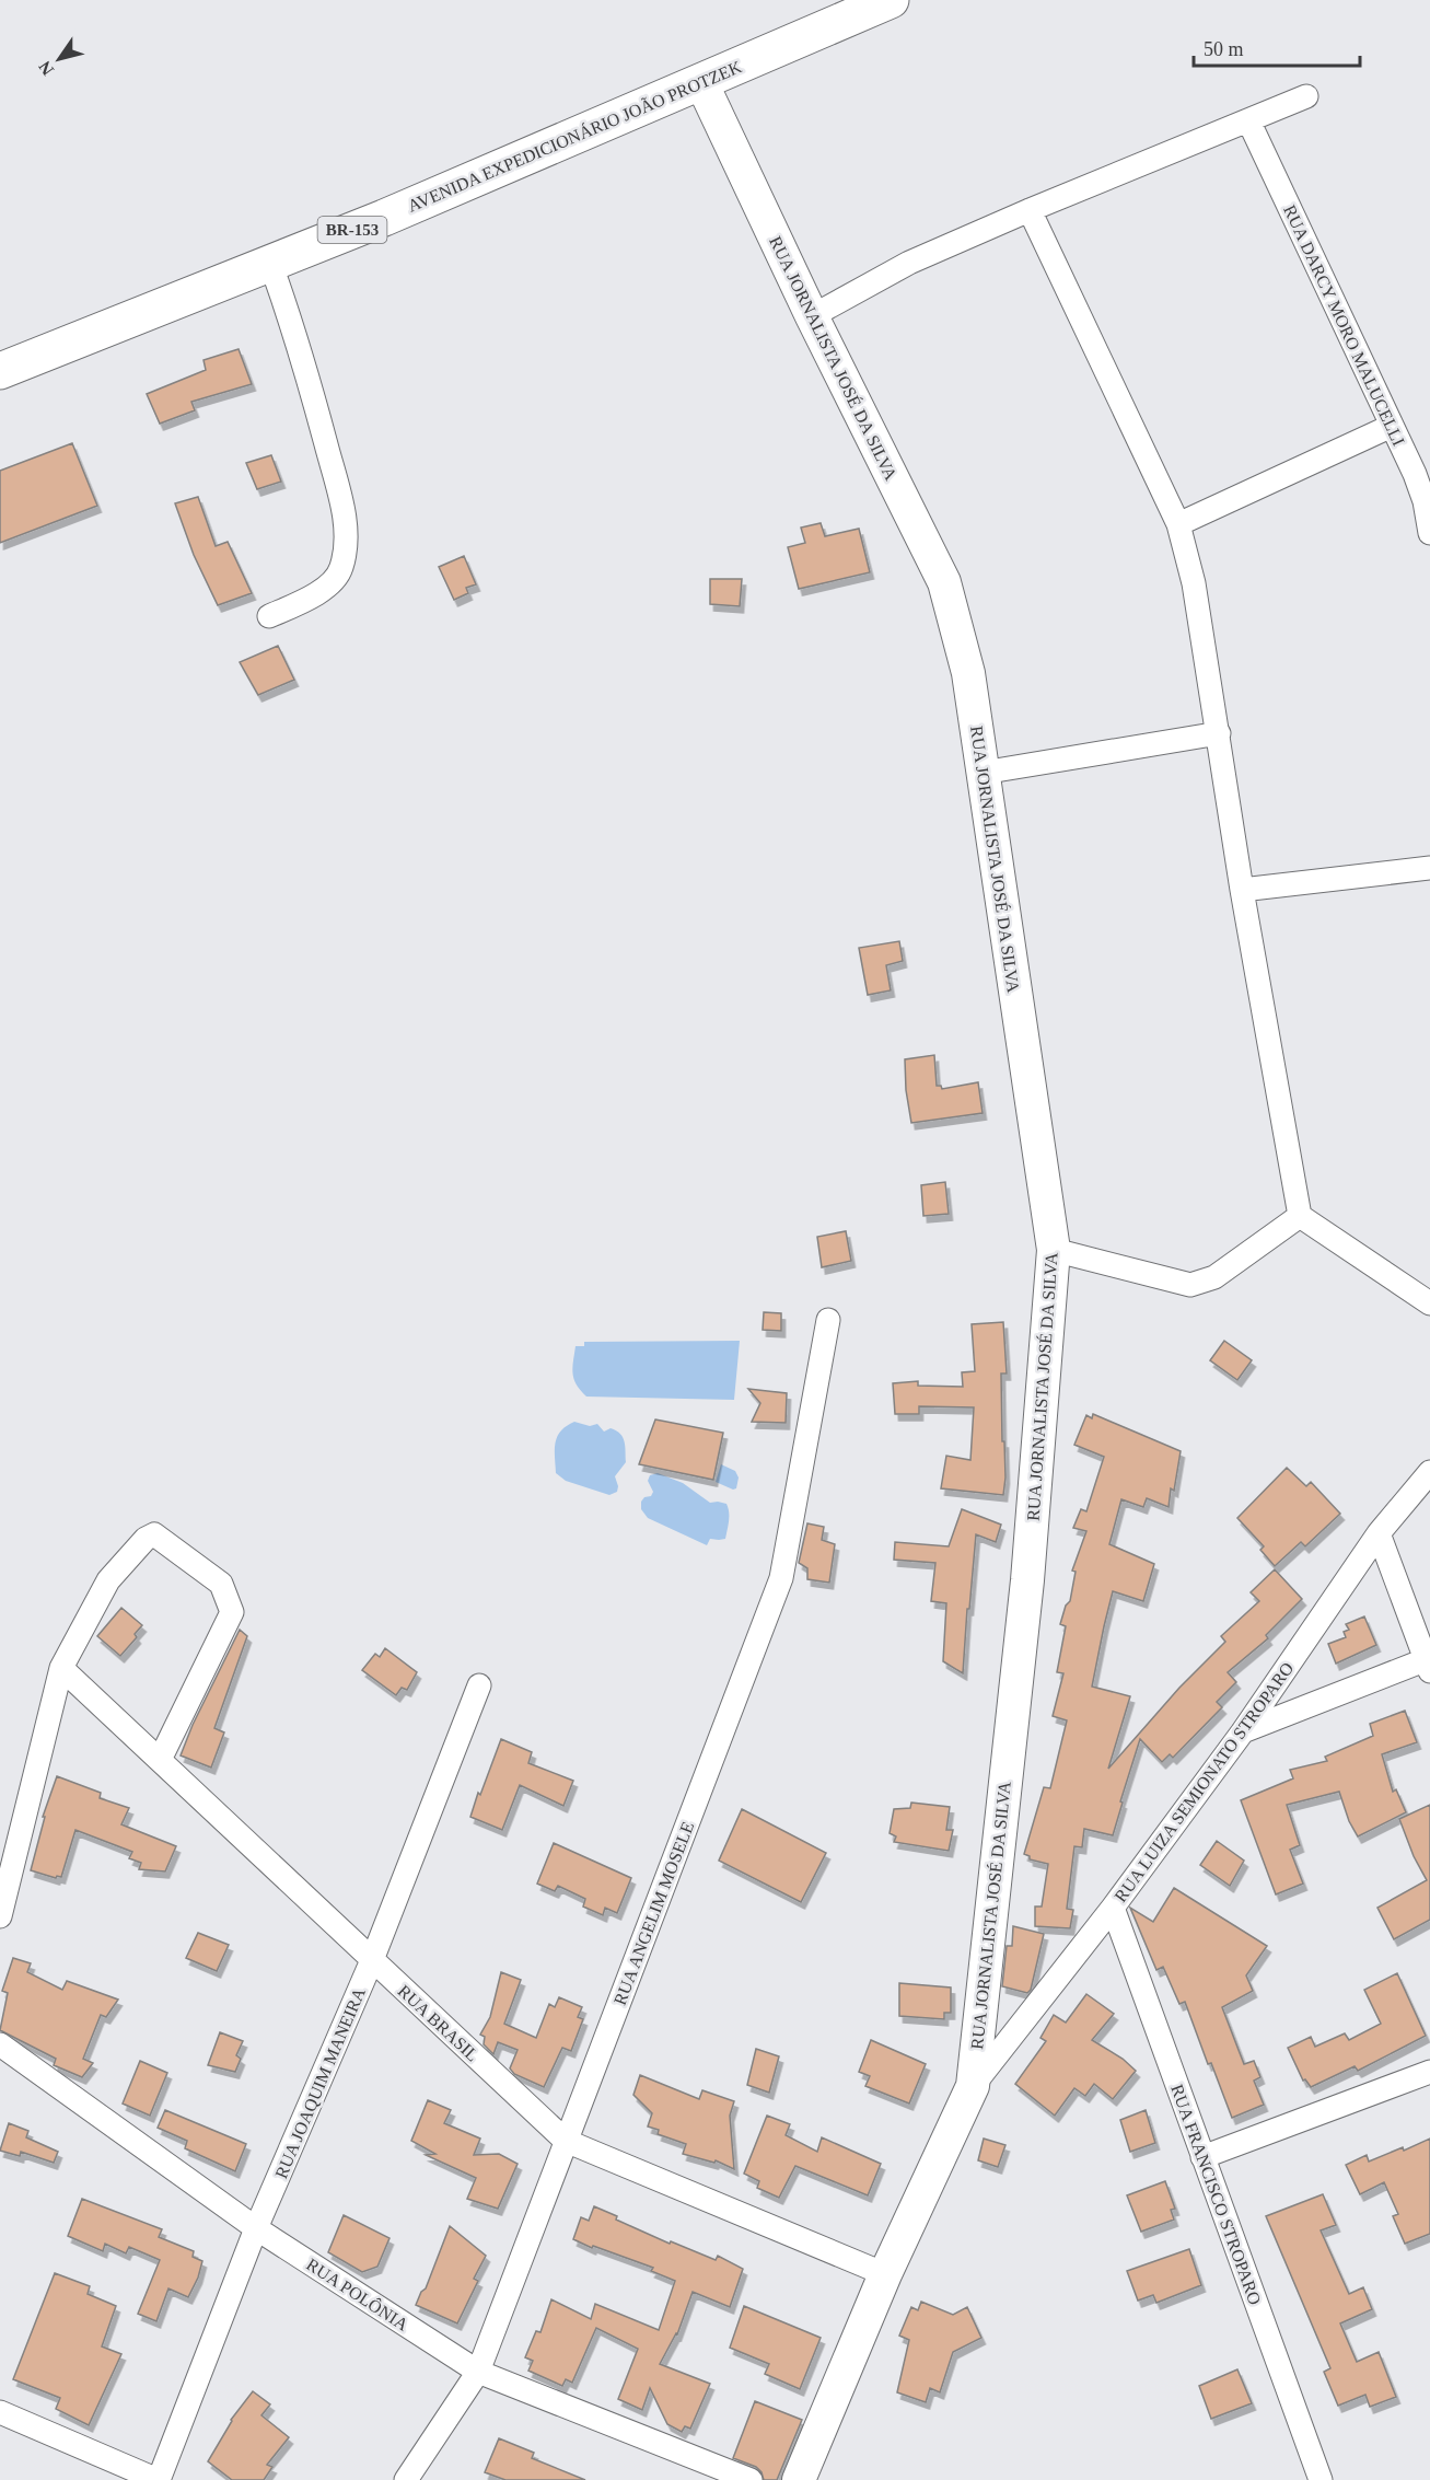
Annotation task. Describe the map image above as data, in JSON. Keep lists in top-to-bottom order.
{
  "streets": {
    "highway": ["AVENIDA EXPEDICIONÁRIO JOÃO PROTZEK", "BR-153"],
    "main road": ["RUA JORNALISTA JOSÉ DA SILVA"],
    "street": [
      "RUA DARCY MORO MALUCELLI",
      "RUA LUIZA SEMIONATO STROPARO",
      "RUA ANGELIM MOSELE",
      "RUA BRASIL",
      "RUA JOAQUIM MANEIRA",
      "RUA FRANCISCO STROPARO",
      "RUA POLÔNIA"
    ]
  },
  "crossings": [
    ["AVENIDA EXPEDICIONÁRIO JOÃO PROTZEK", "RUA JORNALISTA JOSÉ DA SILVA"],
    ["RUA JORNALISTA JOSÉ DA SILVA", "RUA LUIZA SEMIONATO STROPARO"],
    ["RUA JORNALISTA JOSÉ DA SILVA", "RUA BRASIL"],
    ["RUA LUIZA SEMIONATO STROPARO", "RUA FRANCISCO STROPARO"],
    ["RUA ANGELIM MOSELE", "RUA BRASIL"],
    ["RUA ANGELIM MOSELE", "RUA POLÔNIA"],
    ["RUA BRASIL", "RUA JOAQUIM MANEIRA"],
    ["RUA JOAQUIM MANEIRA", "RUA POLÔNIA"]
  ],
  "scale_bar": "50 m",
  "north": "bottom left"
}
